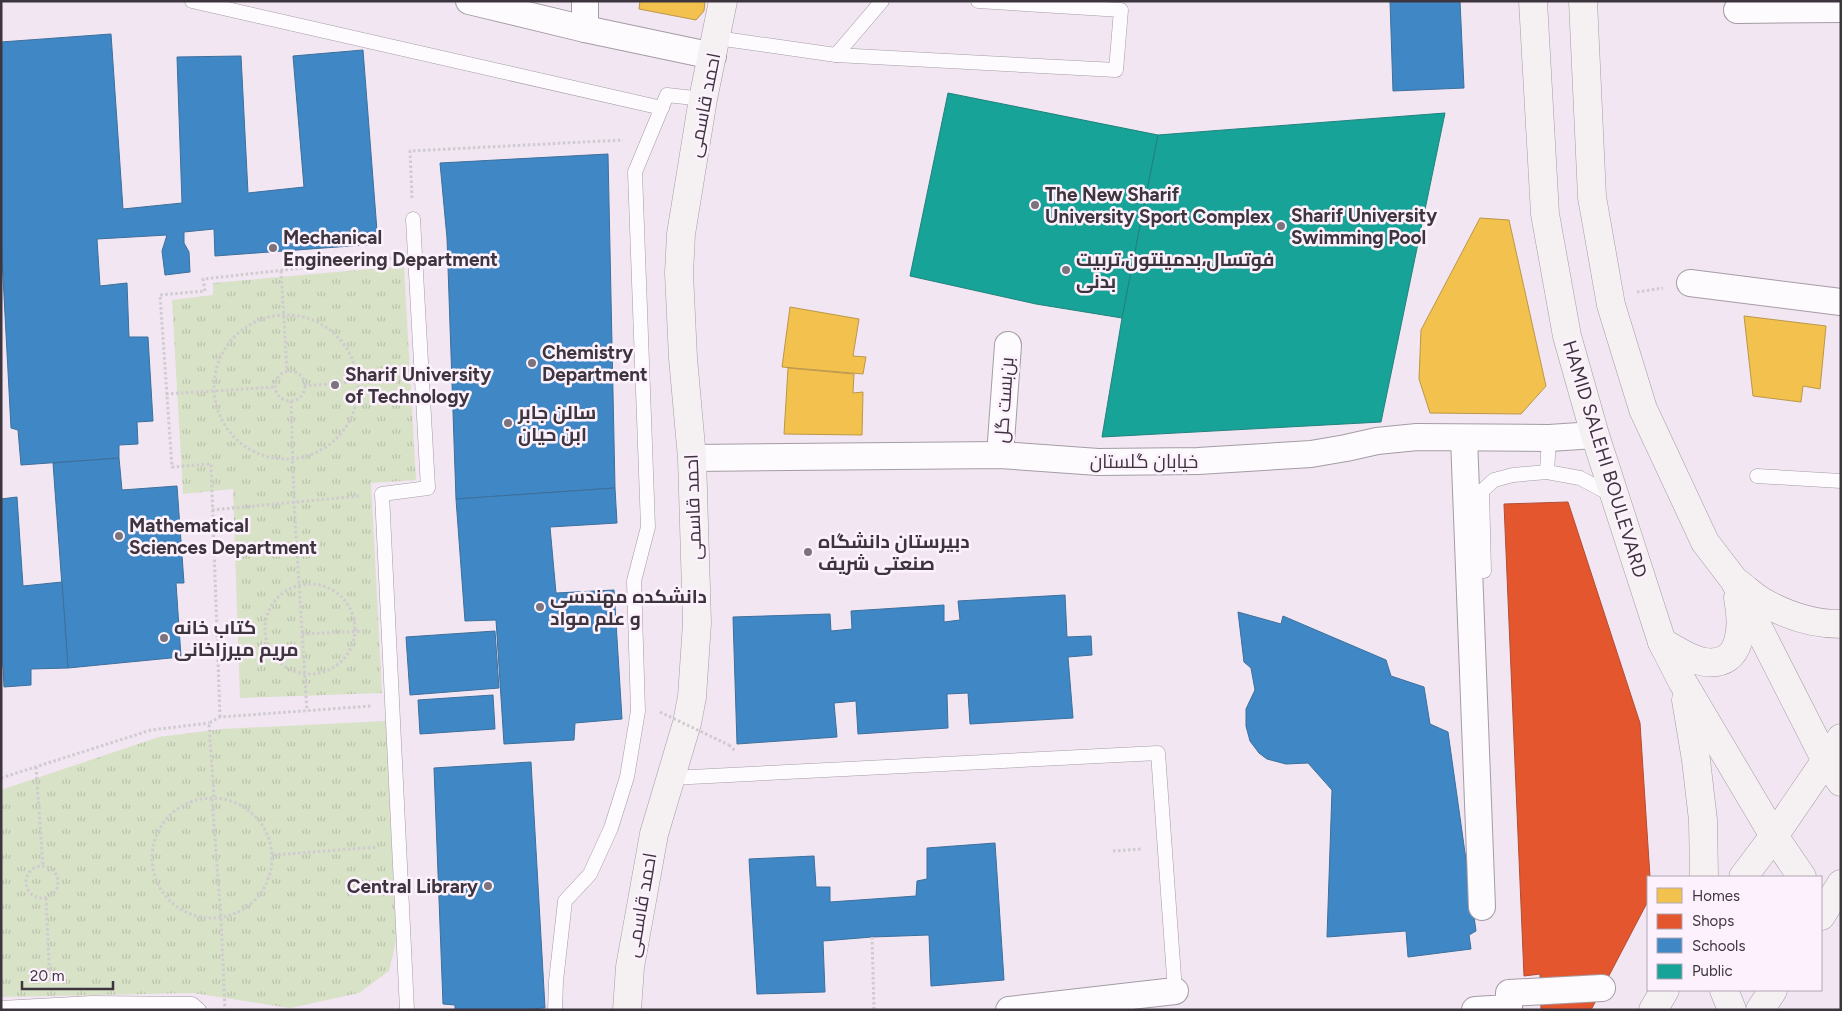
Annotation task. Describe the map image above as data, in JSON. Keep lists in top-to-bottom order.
{
  "streets": {
    "main road": ["احمد قاسمی", "HAMID SALEHI BOULEVARD"],
    "street": ["بن‌‌بست گل", "خیابان گلستان"]
  },
  "crossings": [
    ["احمد قاسمی", "خیابان گلستان"],
    ["بن‌‌بست گل", "خیابان گلستان"],
    ["HAMID SALEHI BOULEVARD", "خیابان گلستان"]
  ],
  "places": [
    "The New Sharif University Sport Complex",
    "Sharif University Swimming Pool",
    "Mechanical Engineering Department",
    "فوتسال،بدمینتون،تربیت بدنی",
    "Chemistry Department",
    "Sharif University of Technology",
    "سالن جابر ابن حیان",
    "Mathematical Sciences Department",
    "دبیرستان دانشگاه صنعتی شریف",
    "دانشکده مهندسی و علم مواد",
    "کتاب خانه مریم میرزاخانی",
    "Central Library"
  ],
  "legend": [
    "Homes",
    "Shops",
    "Schools",
    "Public"
  ],
  "scale_bar": "20 m"
}
